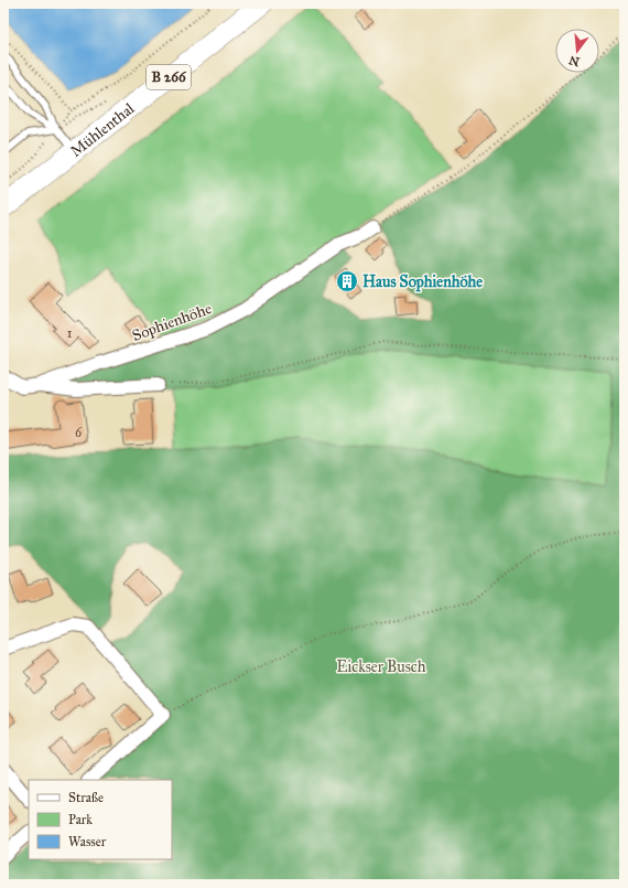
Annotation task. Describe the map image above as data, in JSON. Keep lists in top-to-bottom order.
{
  "streets": {
    "main road": ["B 266", "Mühlenthal"],
    "street": ["Sophienhöhe"]
  },
  "parks": ["Eickser Busch"],
  "places": {
    "building": ["Haus Sophienhöhe"]
  },
  "house_numbers": ["1", "6"],
  "legend": ["Straße", "Park", "Wasser"],
  "north": "bottom"
}
